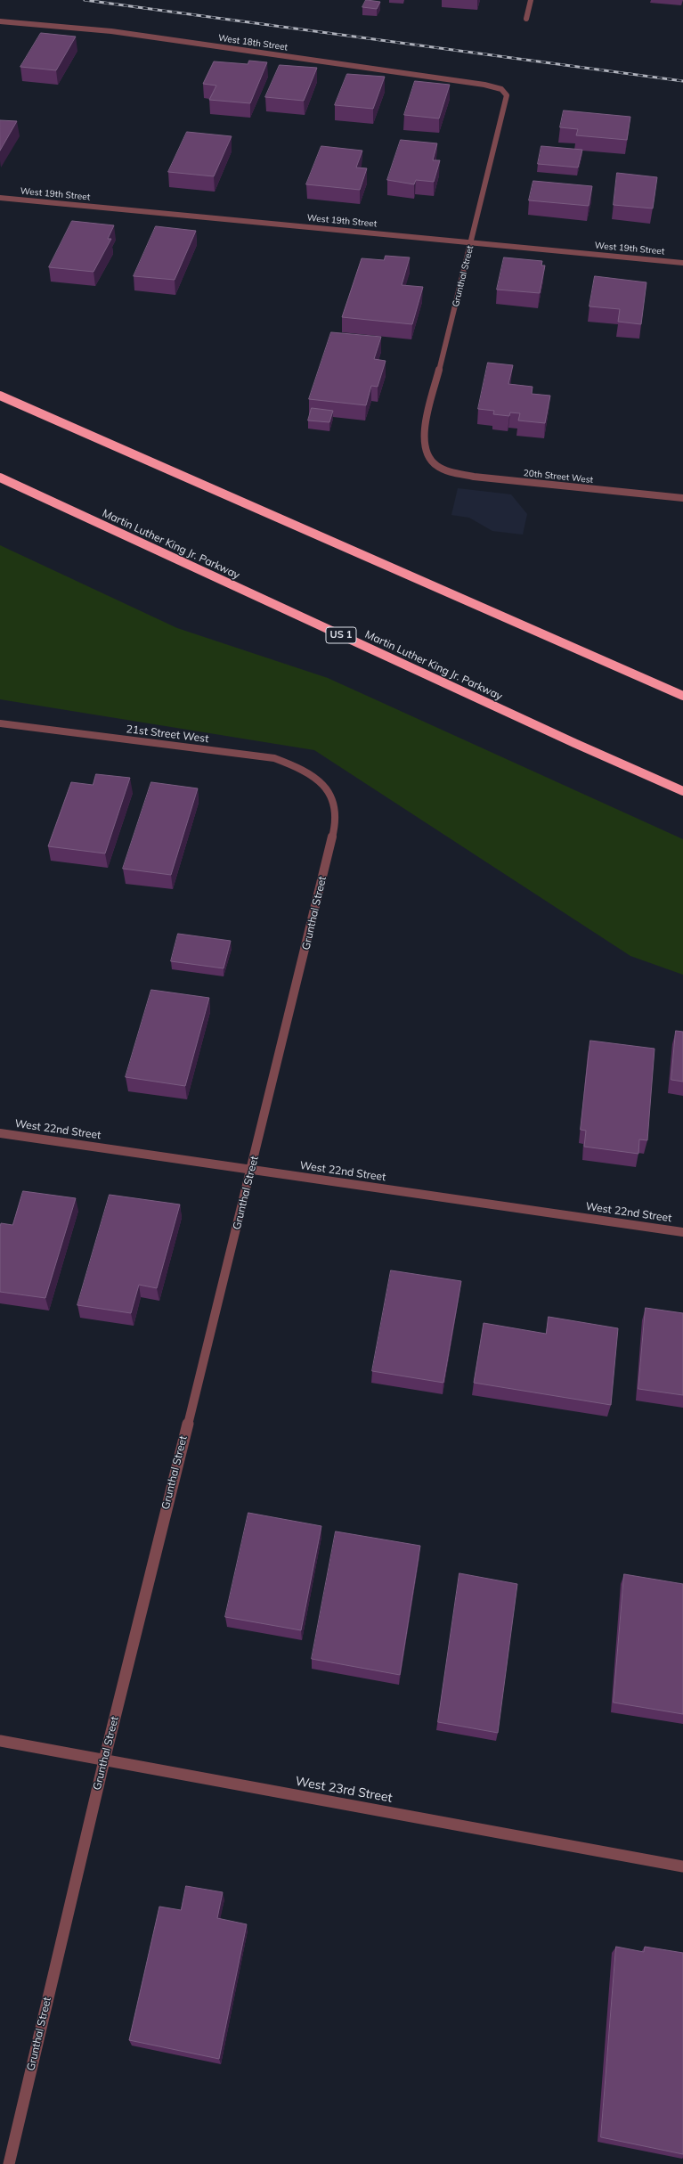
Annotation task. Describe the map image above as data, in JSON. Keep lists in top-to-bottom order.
{
  "streets": {
    "highway": ["Martin Luther King Jr. Parkway", "US 1"],
    "street": [
      "West 18th Street",
      "West 19th Street",
      "Grunthal Street",
      "20th Street West",
      "21st Street West",
      "West 22nd Street",
      "West 23rd Street"
    ]
  },
  "crossings": [
    ["West 18th Street", "Grunthal Street"],
    ["West 19th Street", "Grunthal Street"],
    ["Grunthal Street", "20th Street West"],
    ["Grunthal Street", "21st Street West"],
    ["Grunthal Street", "West 22nd Street"],
    ["Grunthal Street", "West 23rd Street"]
  ]
}
